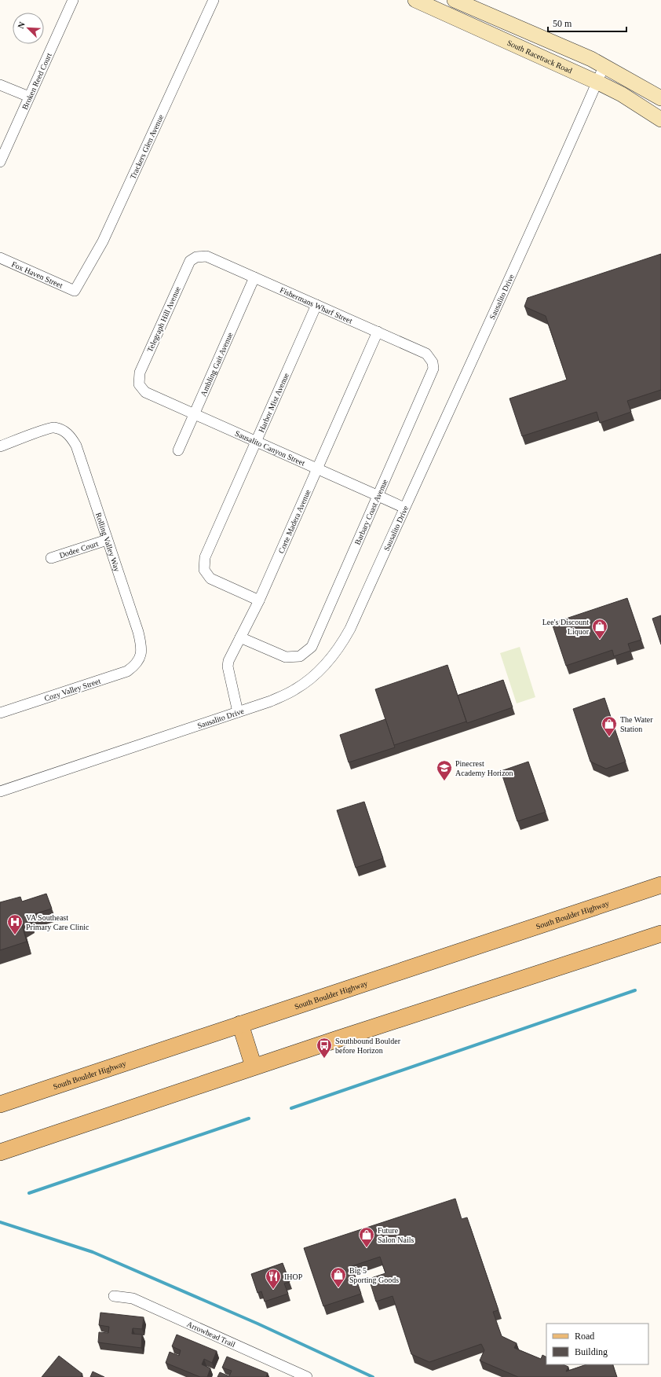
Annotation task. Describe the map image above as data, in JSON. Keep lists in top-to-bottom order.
{
  "streets": {
    "main road": ["South Racetrack Road", "South Boulder Highway"],
    "street": [
      "Broken Reed Court",
      "Trackers Glen Avenue",
      "Fox Haven Street",
      "Sausalito Drive",
      "Fishermans Wharf Street",
      "Telegraph Hill Avenue",
      "Ambling Gait Avenue",
      "Harbor Mist Avenue",
      "Sausalito Canyon Street",
      "Barbary Coast Avenue",
      "Corte Madera Avenue",
      "Rolling Valley Way",
      "Dodee Court",
      "Cozy Valley Street",
      "Arrowhead Trail"
    ]
  },
  "crossings": [
    ["South Racetrack Road", "Sausalito Drive"],
    ["Trackers Glen Avenue", "Fox Haven Street"],
    ["Sausalito Drive", "Sausalito Canyon Street"],
    ["Sausalito Drive", "Corte Madera Avenue"],
    ["Fishermans Wharf Street", "Telegraph Hill Avenue"],
    ["Fishermans Wharf Street", "Ambling Gait Avenue"],
    ["Fishermans Wharf Street", "Harbor Mist Avenue"],
    ["Fishermans Wharf Street", "Barbary Coast Avenue"],
    ["Fishermans Wharf Street", "Corte Madera Avenue"],
    ["Telegraph Hill Avenue", "Sausalito Canyon Street"],
    ["Ambling Gait Avenue", "Sausalito Canyon Street"],
    ["Harbor Mist Avenue", "Sausalito Canyon Street"],
    ["Harbor Mist Avenue", "Corte Madera Avenue"],
    ["Sausalito Canyon Street", "Barbary Coast Avenue"],
    ["Sausalito Canyon Street", "Corte Madera Avenue"],
    ["Barbary Coast Avenue", "Corte Madera Avenue"],
    ["Rolling Valley Way", "Dodee Court"],
    ["Rolling Valley Way", "Cozy Valley Street"]
  ],
  "places": {
    "shop": [
      "Lee's Discount Liquor",
      "The Water Station",
      "Future Salon Nails",
      "Big 5 Sporting Goods"
    ],
    "school or university": ["Pinecrest Academy Horizon"],
    "hospital": ["VA Southeast Primary Care Clinic"],
    "bus stop": ["Southbound Boulder before Horizon"],
    "restaurant": ["IHOP"]
  },
  "legend": ["Road", "Building"],
  "scale_bar": "50 m",
  "north": "top left"
}
